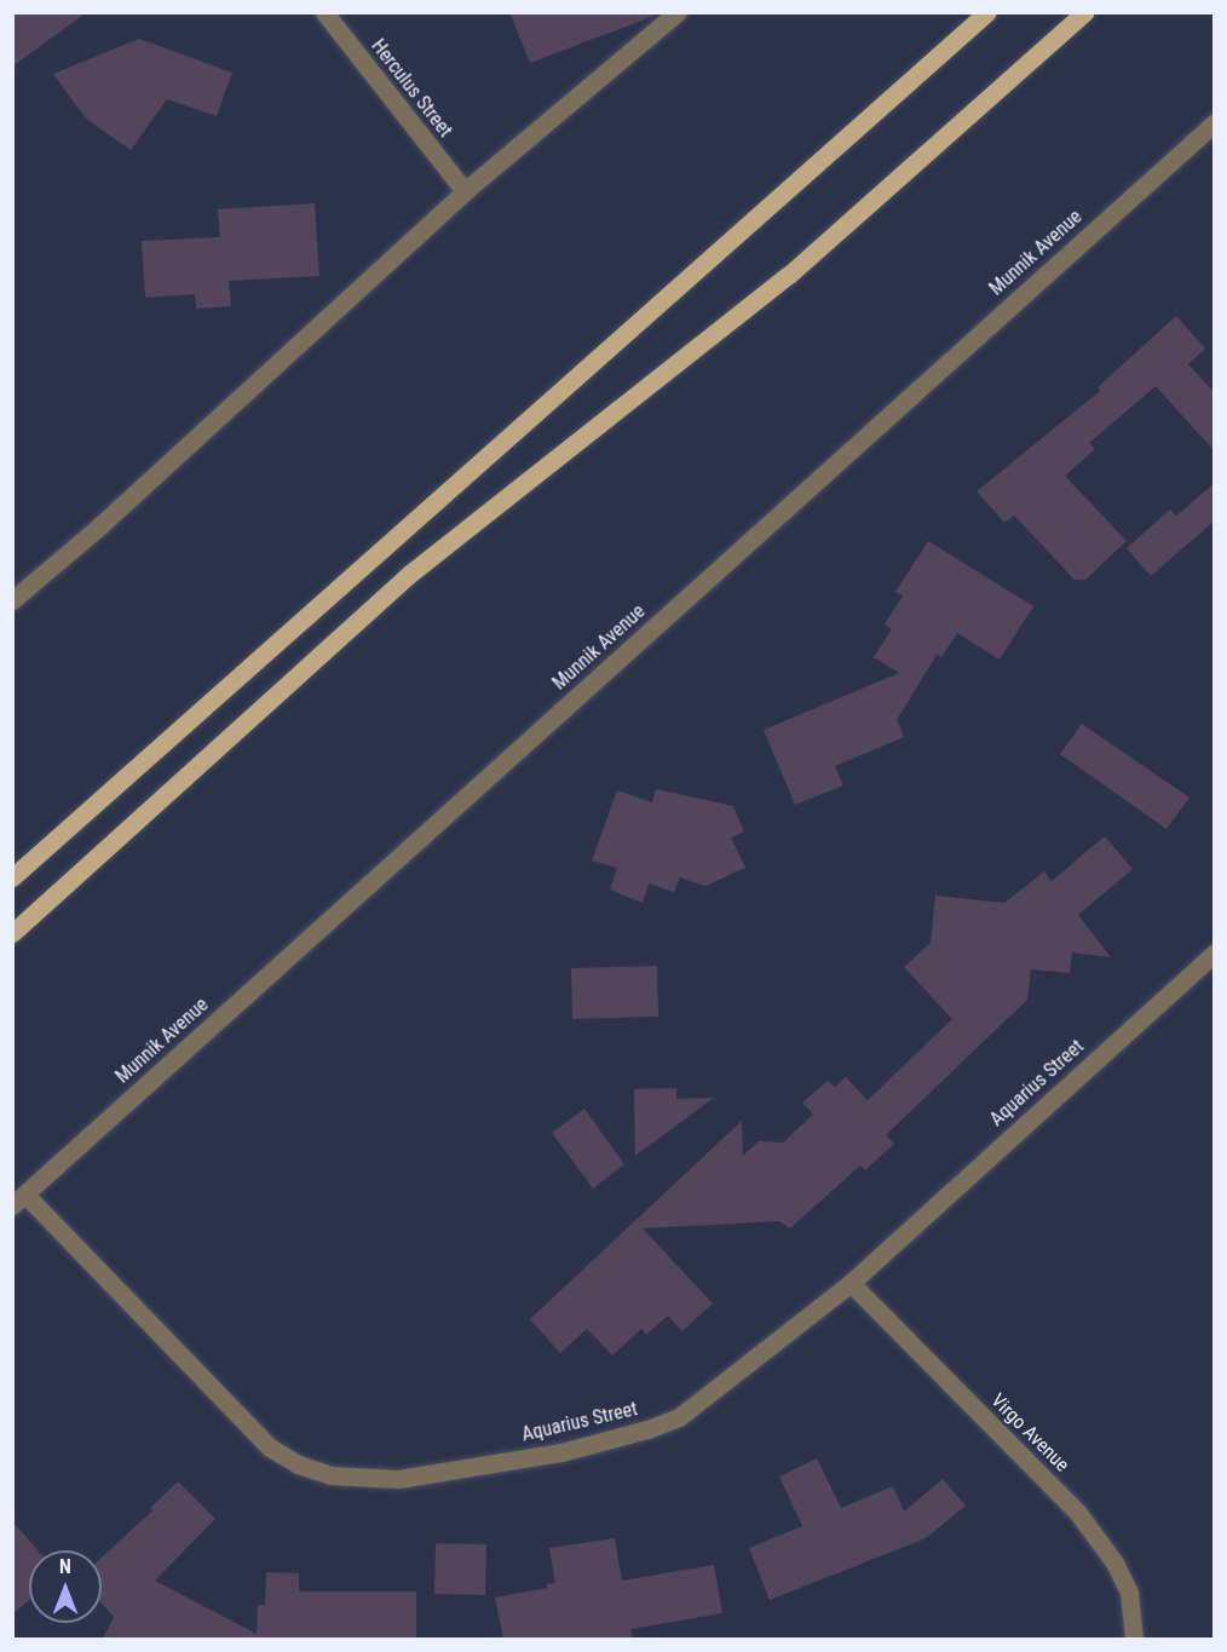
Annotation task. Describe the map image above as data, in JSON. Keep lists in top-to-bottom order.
{
  "streets": {
    "street": [
      "Herculus Street",
      "Munnik Avenue",
      "Aquarius Street",
      "Virgo Avenue"
    ]
  },
  "crossings": [
    ["Munnik Avenue", "Aquarius Street"],
    ["Aquarius Street", "Virgo Avenue"]
  ],
  "north": "top"
}
